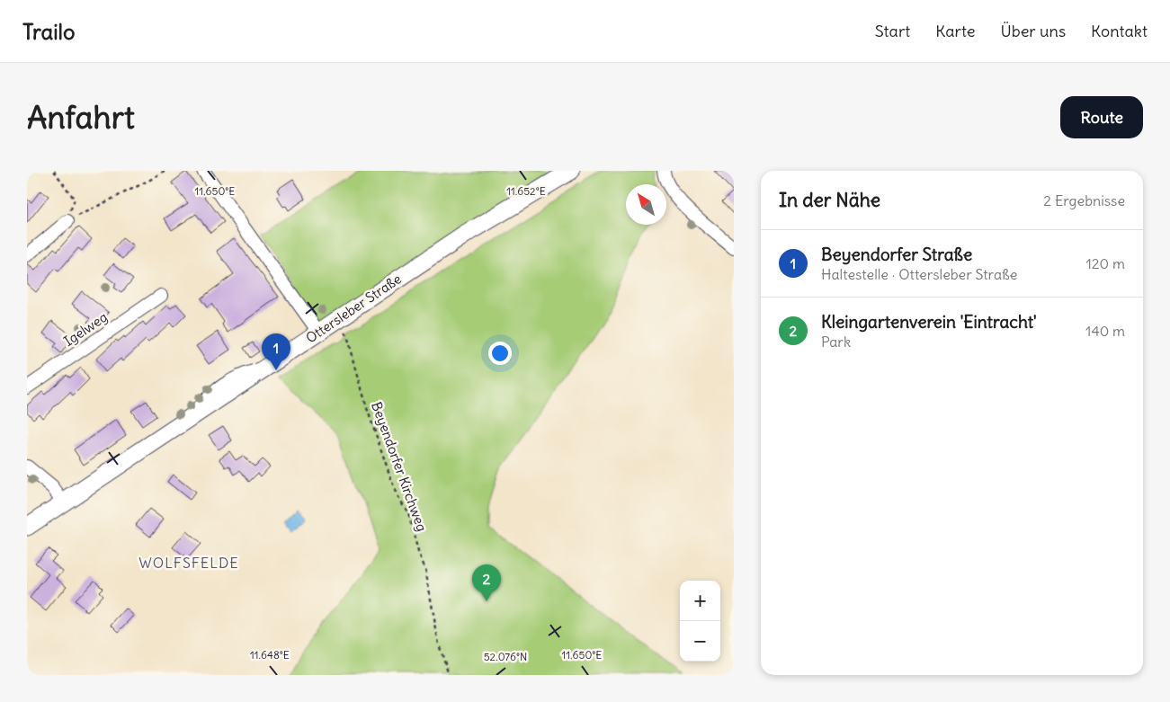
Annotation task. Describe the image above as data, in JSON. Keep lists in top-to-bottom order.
{
  "streets": {
    "main road": ["Ottersleber Straße"],
    "street": ["Igelweg"],
    "path": ["Beyendorfer Kirchweg"]
  },
  "crossings": [
    ["Ottersleber Straße", "Beyendorfer Kirchweg"]
  ],
  "districts": ["WOLFSFELDE"],
  "north": "top left",
  "page": {
    "header": "Trailo",
    "nav": [
      "Start",
      "Karte",
      "Über uns",
      "Kontakt"
    ],
    "buttons": "Route",
    "title": "Anfahrt",
    "heading": ["In der Nähe", "2 Ergebnisse"],
    "list": [
      {
        "mark": "1",
        "name": "Beyendorfer Straße",
        "note": "Haltestelle · Ottersleber Straße",
        "value": "120 m"
      },
      {
        "mark": "2",
        "name": "Kleingartenverein 'Eintracht'",
        "note": "Park",
        "value": "140 m"
      }
    ],
    "pins": ["1", "2"],
    "map_buttons": ["+", "−"]
  },
  "coordinates": [
    "11.650°E",
    "11.652°E",
    "11.648°E",
    "52.076°N"
  ]
}
